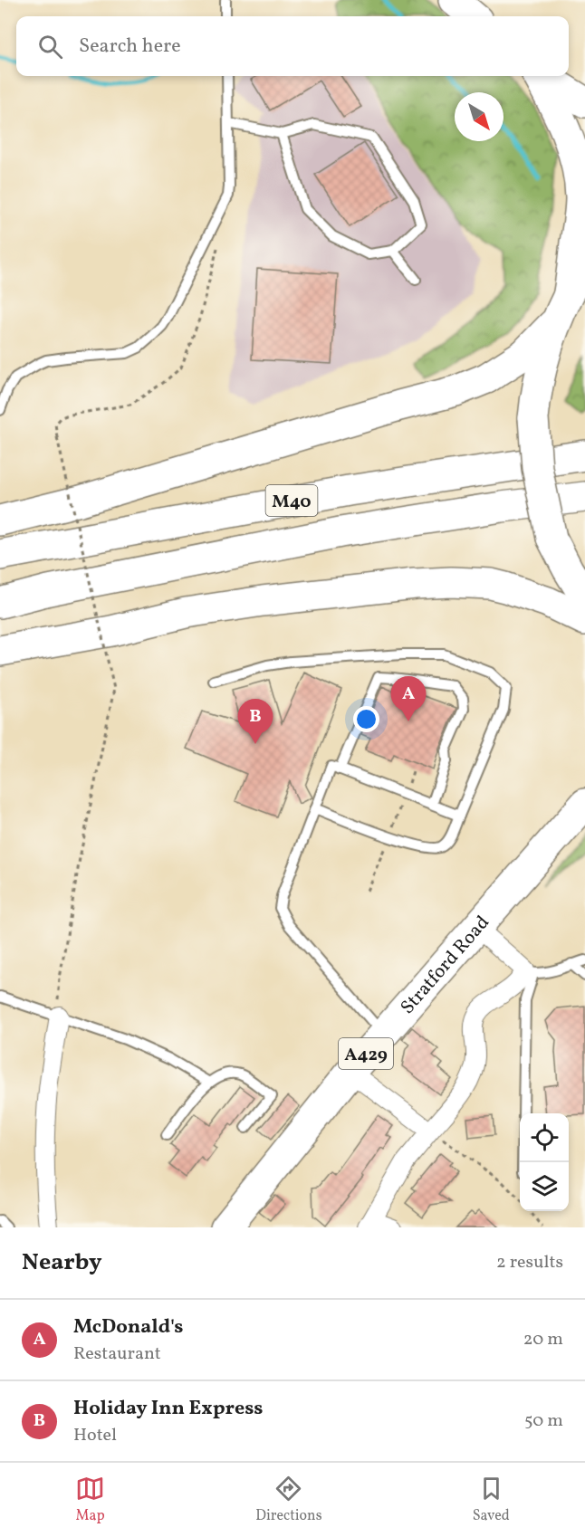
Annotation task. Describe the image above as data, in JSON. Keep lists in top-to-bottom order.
{
  "streets": {
    "highway": ["M40", "Stratford Road", "A429"]
  },
  "north": "bottom right",
  "page": {
    "search": "Search here",
    "pins": ["A", "B"],
    "heading": ["Nearby", "2 results"],
    "list": [
      {
        "mark": "A",
        "name": "McDonald's",
        "note": "Restaurant",
        "value": "20 m"
      },
      {
        "mark": "B",
        "name": "Holiday Inn Express",
        "note": "Hotel",
        "value": "50 m"
      }
    ],
    "nav": ["Map", "Directions", "Saved"]
  }
}
